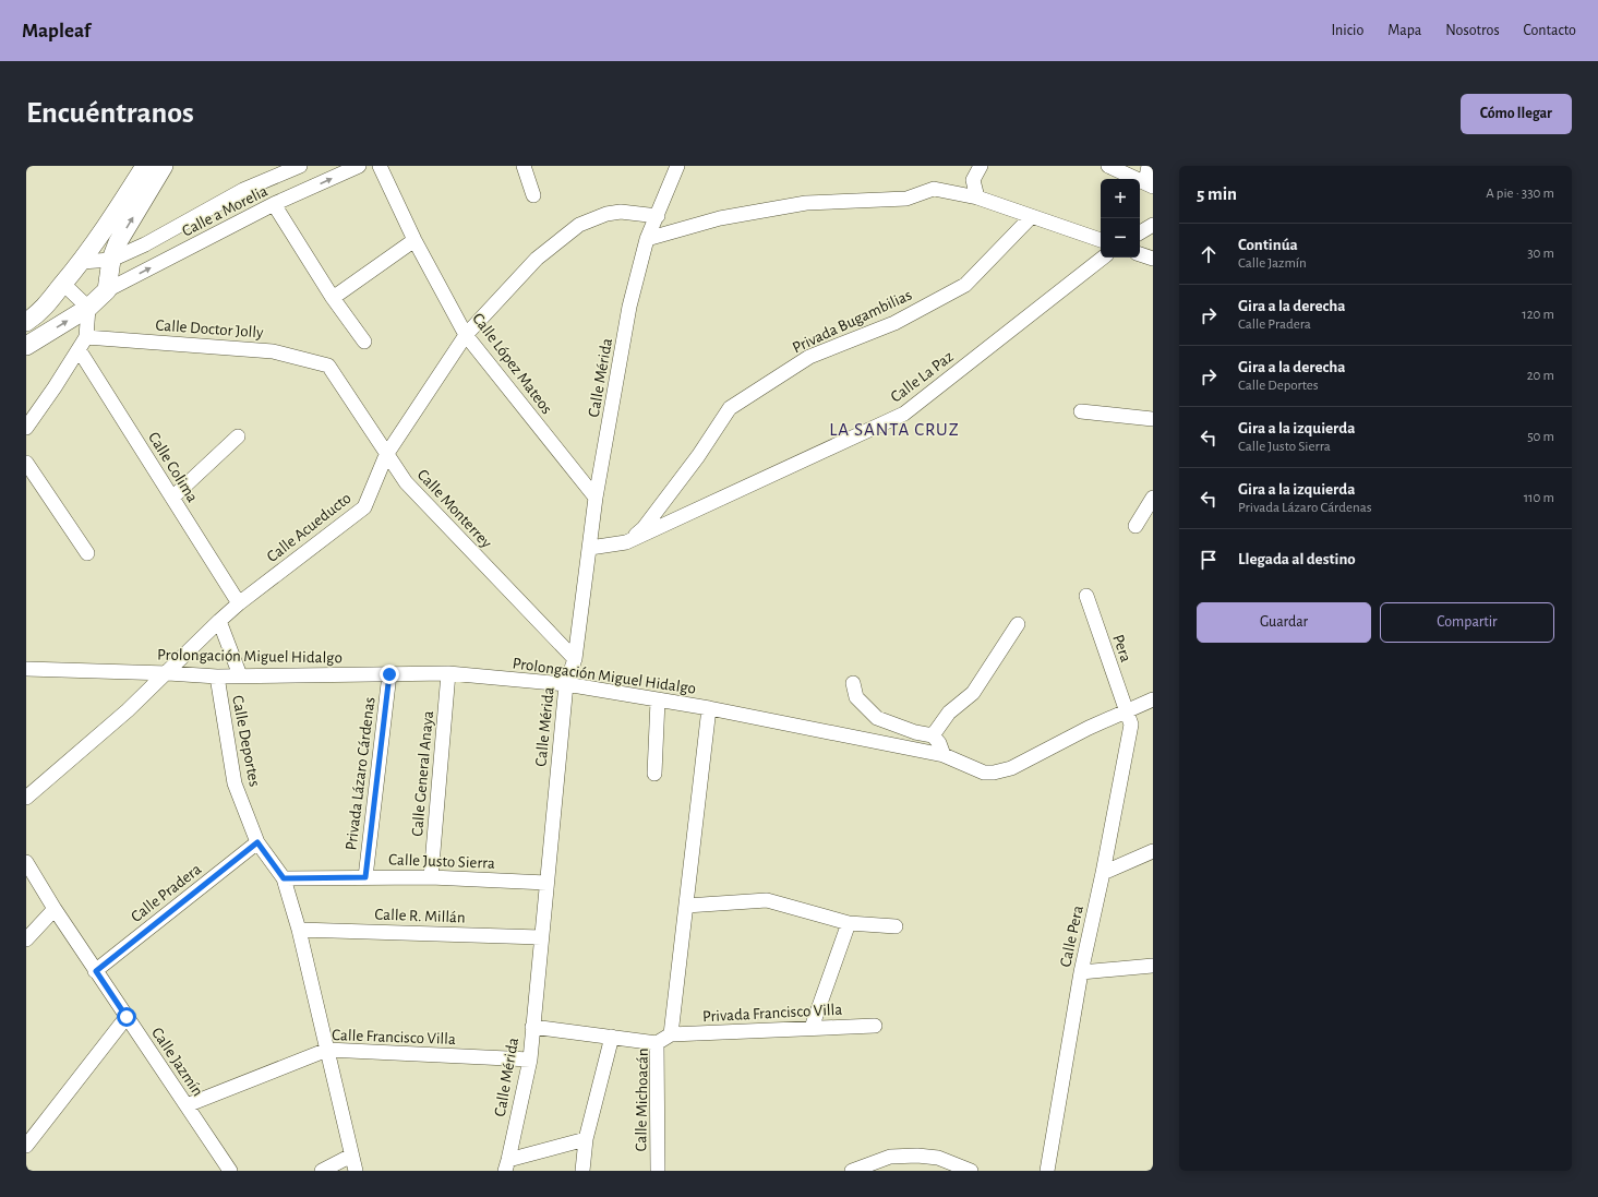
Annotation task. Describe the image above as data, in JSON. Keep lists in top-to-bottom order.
{
  "streets": {
    "street": [
      "Calle a Morelia",
      "Privada Bugambilias",
      "Calle Doctor Jolly",
      "Calle López Mateos",
      "Calle La Paz",
      "Calle Mérida",
      "Calle Colima",
      "Calle Monterrey",
      "Calle Acueducto",
      "Pera",
      "Prolongación Miguel Hidalgo",
      "Calle Deportes",
      "Privada Lázaro Cárdenas",
      "Calle General Anaya",
      "Calle Justo Sierra",
      "Calle Pradera",
      "Calle R. Millán",
      "Calle Pera",
      "Privada Francisco Villa",
      "Calle Francisco Villa",
      "Calle Jazmín",
      "Calle Michoacán"
    ]
  },
  "crossings": [
    ["Privada Bugambilias", "Calle La Paz"],
    ["Calle Doctor Jolly", "Calle Colima"],
    ["Calle Doctor Jolly", "Calle Monterrey"],
    ["Calle López Mateos", "Calle Mérida"],
    ["Calle López Mateos", "Calle Acueducto"],
    ["Calle La Paz", "Calle Mérida"],
    ["Calle Mérida", "Calle Monterrey"],
    ["Calle Mérida", "Calle Acueducto"],
    ["Calle Mérida", "Prolongación Miguel Hidalgo"],
    ["Calle Mérida", "Calle Justo Sierra"],
    ["Calle Mérida", "Calle R. Millán"],
    ["Calle Mérida", "Calle Francisco Villa"],
    ["Calle Colima", "Calle Acueducto"],
    ["Calle Monterrey", "Calle Acueducto"],
    ["Calle Acueducto", "Prolongación Miguel Hidalgo"],
    ["Pera", "Prolongación Miguel Hidalgo"],
    ["Pera", "Calle Pera"],
    ["Prolongación Miguel Hidalgo", "Calle Deportes"],
    ["Prolongación Miguel Hidalgo", "Privada Lázaro Cárdenas"],
    ["Prolongación Miguel Hidalgo", "Calle General Anaya"],
    ["Prolongación Miguel Hidalgo", "Calle Pera"],
    ["Prolongación Miguel Hidalgo", "Calle Michoacán"],
    ["Calle Deportes", "Calle Justo Sierra"],
    ["Calle Deportes", "Calle Pradera"],
    ["Calle Deportes", "Calle R. Millán"],
    ["Calle Deportes", "Calle Francisco Villa"],
    ["Privada Lázaro Cárdenas", "Calle Justo Sierra"],
    ["Calle General Anaya", "Calle Justo Sierra"],
    ["Calle Pradera", "Calle Jazmín"],
    ["Privada Francisco Villa", "Calle Michoacán"],
    ["Calle Francisco Villa", "Calle Jazmín"]
  ],
  "districts": ["LA SANTA CRUZ"],
  "page": {
    "header": "Mapleaf",
    "nav": [
      "Inicio",
      "Mapa",
      "Nosotros",
      "Contacto"
    ],
    "buttons": [
      "Cómo llegar",
      ["Guardar", "Compartir"]
    ],
    "title": "Encuéntranos",
    "heading": ["5 min", "A pie · 330 m"],
    "map_buttons": ["+", "−"],
    "list": [
      ["Continúa", "Calle Jazmín", "30 m"],
      ["Gira a la derecha", "Calle Pradera", "120 m"],
      ["Gira a la derecha", "Calle Deportes", "20 m"],
      ["Gira a la izquierda", "Calle Justo Sierra", "50 m"],
      ["Gira a la izquierda", "Privada Lázaro Cárdenas", "110 m"],
      "Llegada al destino"
    ]
  }
}
